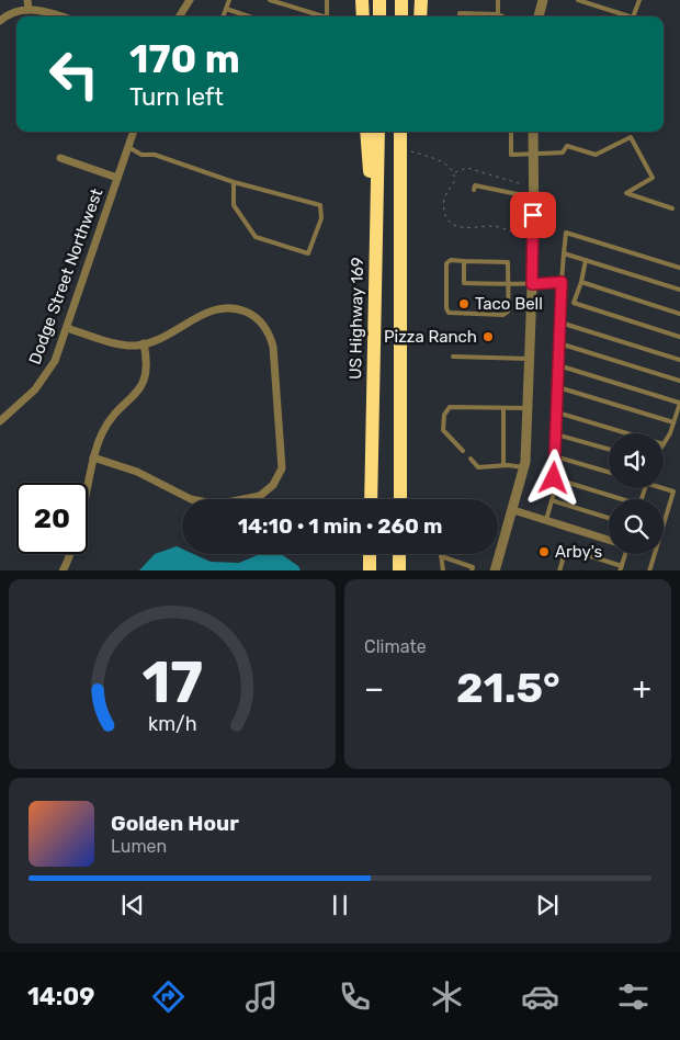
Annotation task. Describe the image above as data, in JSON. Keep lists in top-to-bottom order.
{
  "streets": {
    "highway": ["US Highway 169"],
    "street": ["Dodge Street Northwest"]
  },
  "places": ["Taco Bell", "Pizza Ranch", "Arby's"],
  "page": {
    "turn": ["170 m", "Turn left"],
    "limit": "20",
    "trip": "14:10 · 1 min · 260 m",
    "tile": "Climate",
    "heat": ["−", "21.5°", "+"],
    "song": ["Golden Hour", "Lumen"],
    "tabs": "14:09",
    "gauge": ["17", "km/h"]
  }
}
